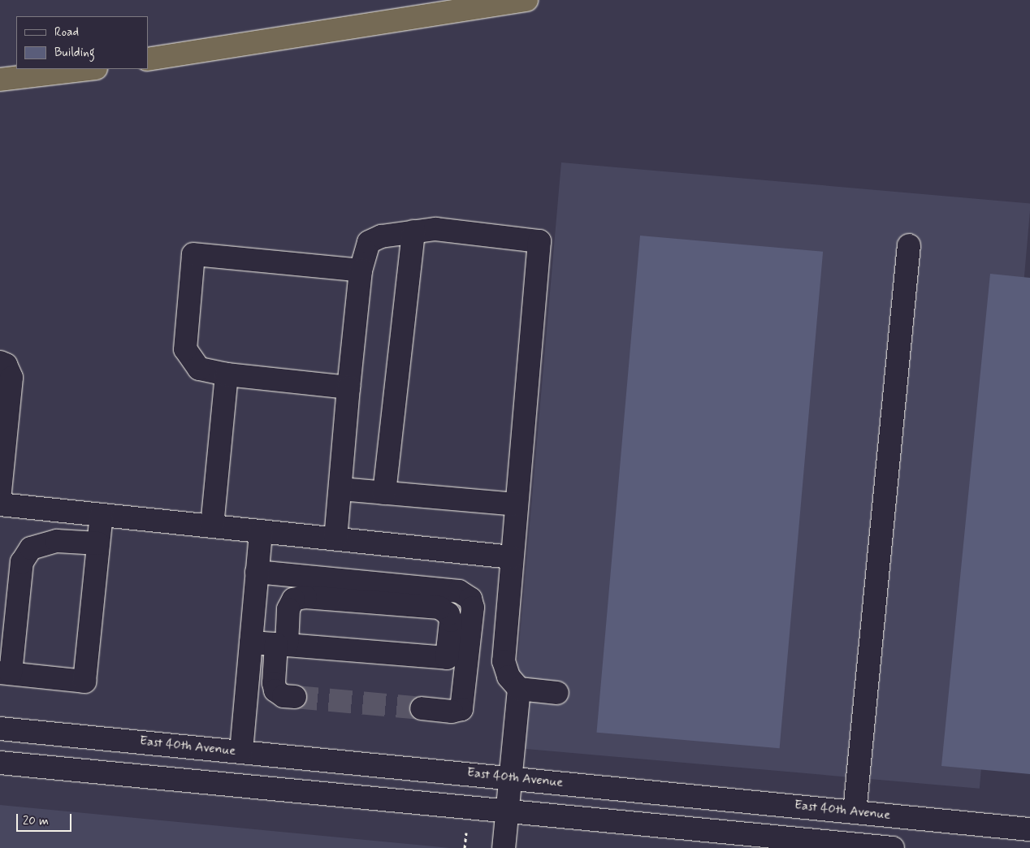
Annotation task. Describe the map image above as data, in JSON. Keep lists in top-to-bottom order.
{
  "streets": {
    "street": ["East 40th Avenue"]
  },
  "legend": ["Road", "Building"],
  "scale_bar": "20 m"
}
